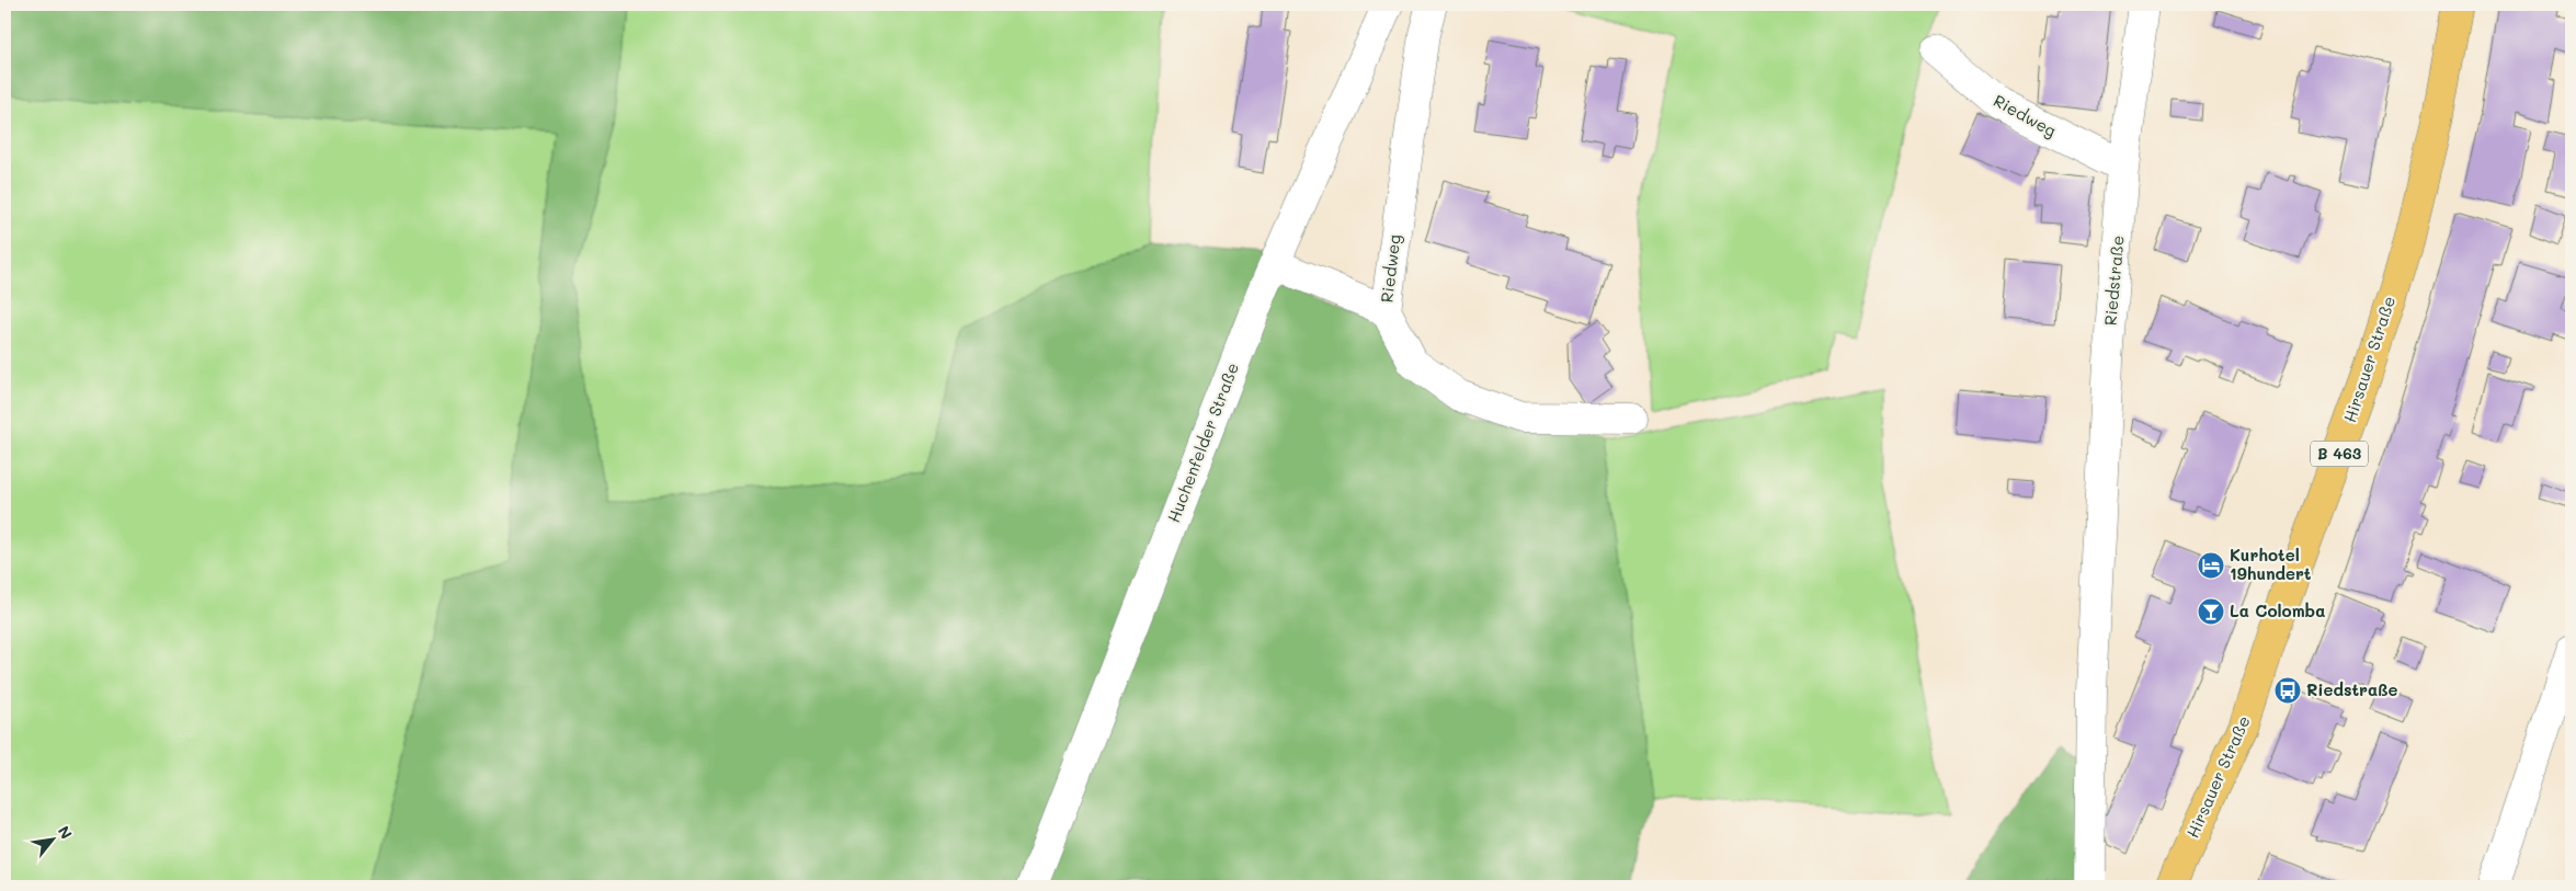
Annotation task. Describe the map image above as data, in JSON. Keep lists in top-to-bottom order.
{
  "streets": {
    "main road": ["Hirsauer Straße", "B 463"],
    "street": ["Riedweg", "Riedstraße", "Huchenfelder Straße"]
  },
  "crossings": [
    ["Riedweg", "Riedstraße"]
  ],
  "places": {
    "hotel": ["Kurhotel 19hundert"],
    "bar": ["La Colomba"],
    "bus stop": ["Riedstraße"]
  },
  "north": "top right"
}
